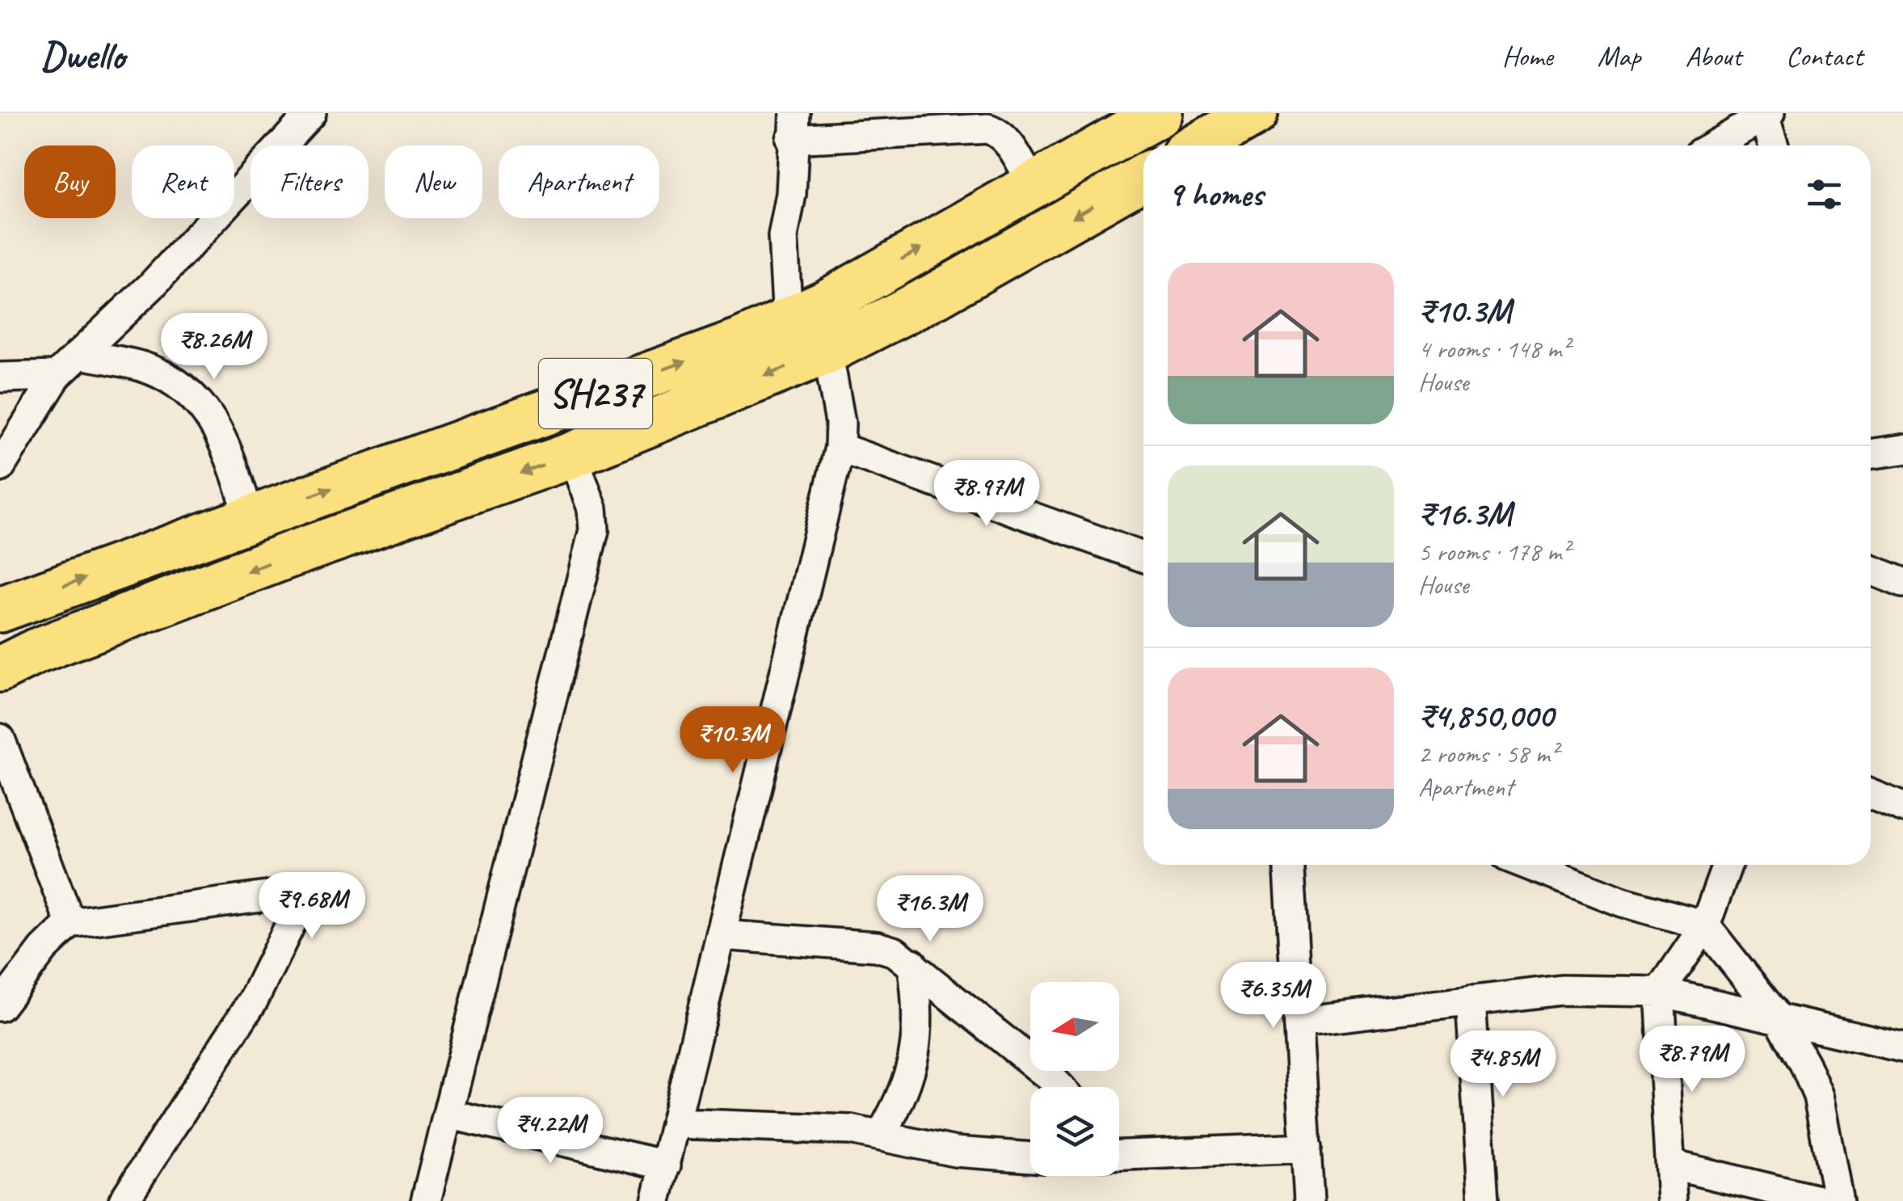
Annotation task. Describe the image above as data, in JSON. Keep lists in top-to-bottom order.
{
  "streets": {
    "main road": ["SH237"]
  },
  "north": "left",
  "page": {
    "header": "Dwello",
    "nav": [
      "Home",
      "Map",
      "About",
      "Contact"
    ],
    "chip": [
      "Buy",
      "Rent",
      "Filters",
      "New",
      "Apartment"
    ],
    "heading": "9 homes",
    "list": [
      {
        "name": "₹10.3M",
        "note": "4 rooms · 148 m² · House"
      },
      {
        "name": "₹16.3M",
        "note": "5 rooms · 178 m² · House"
      },
      {
        "name": "₹4,850,000",
        "note": "2 rooms · 58 m² · Apartment"
      }
    ],
    "price": [
      "₹8.26M",
      "₹8.97M",
      "₹10.3M",
      "₹9.68M",
      "₹16.3M",
      "₹6.35M",
      "₹8.79M",
      "₹4.85M",
      "₹4.22M"
    ]
  }
}
